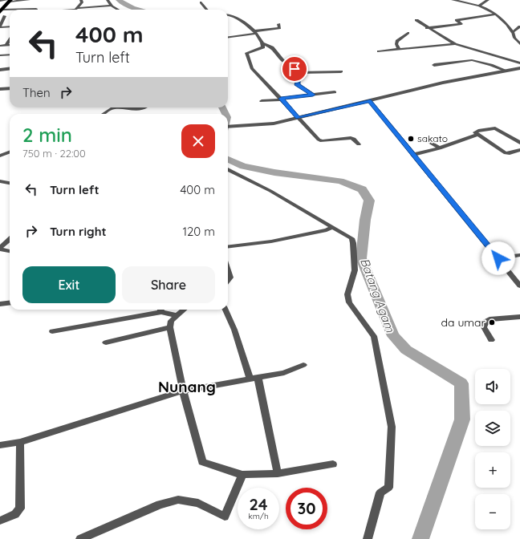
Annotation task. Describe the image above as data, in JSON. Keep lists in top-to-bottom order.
{
  "districts": ["Nunang"],
  "water": ["Batang Agam"],
  "places": ["sakato", "da umar"],
  "page": {
    "turn": ["400 m", "Turn left"],
    "then": "Then",
    "heading": ["2 min", "750 m · 22:00"],
    "list": [
      {
        "name": "Turn left",
        "value": "400 m"
      },
      {
        "name": "Turn right",
        "value": "120 m"
      }
    ],
    "buttons": ["Exit", "Share"],
    "map_buttons": ["+", "−"],
    "speed": "24 km/h",
    "limit": "30"
  }
}
